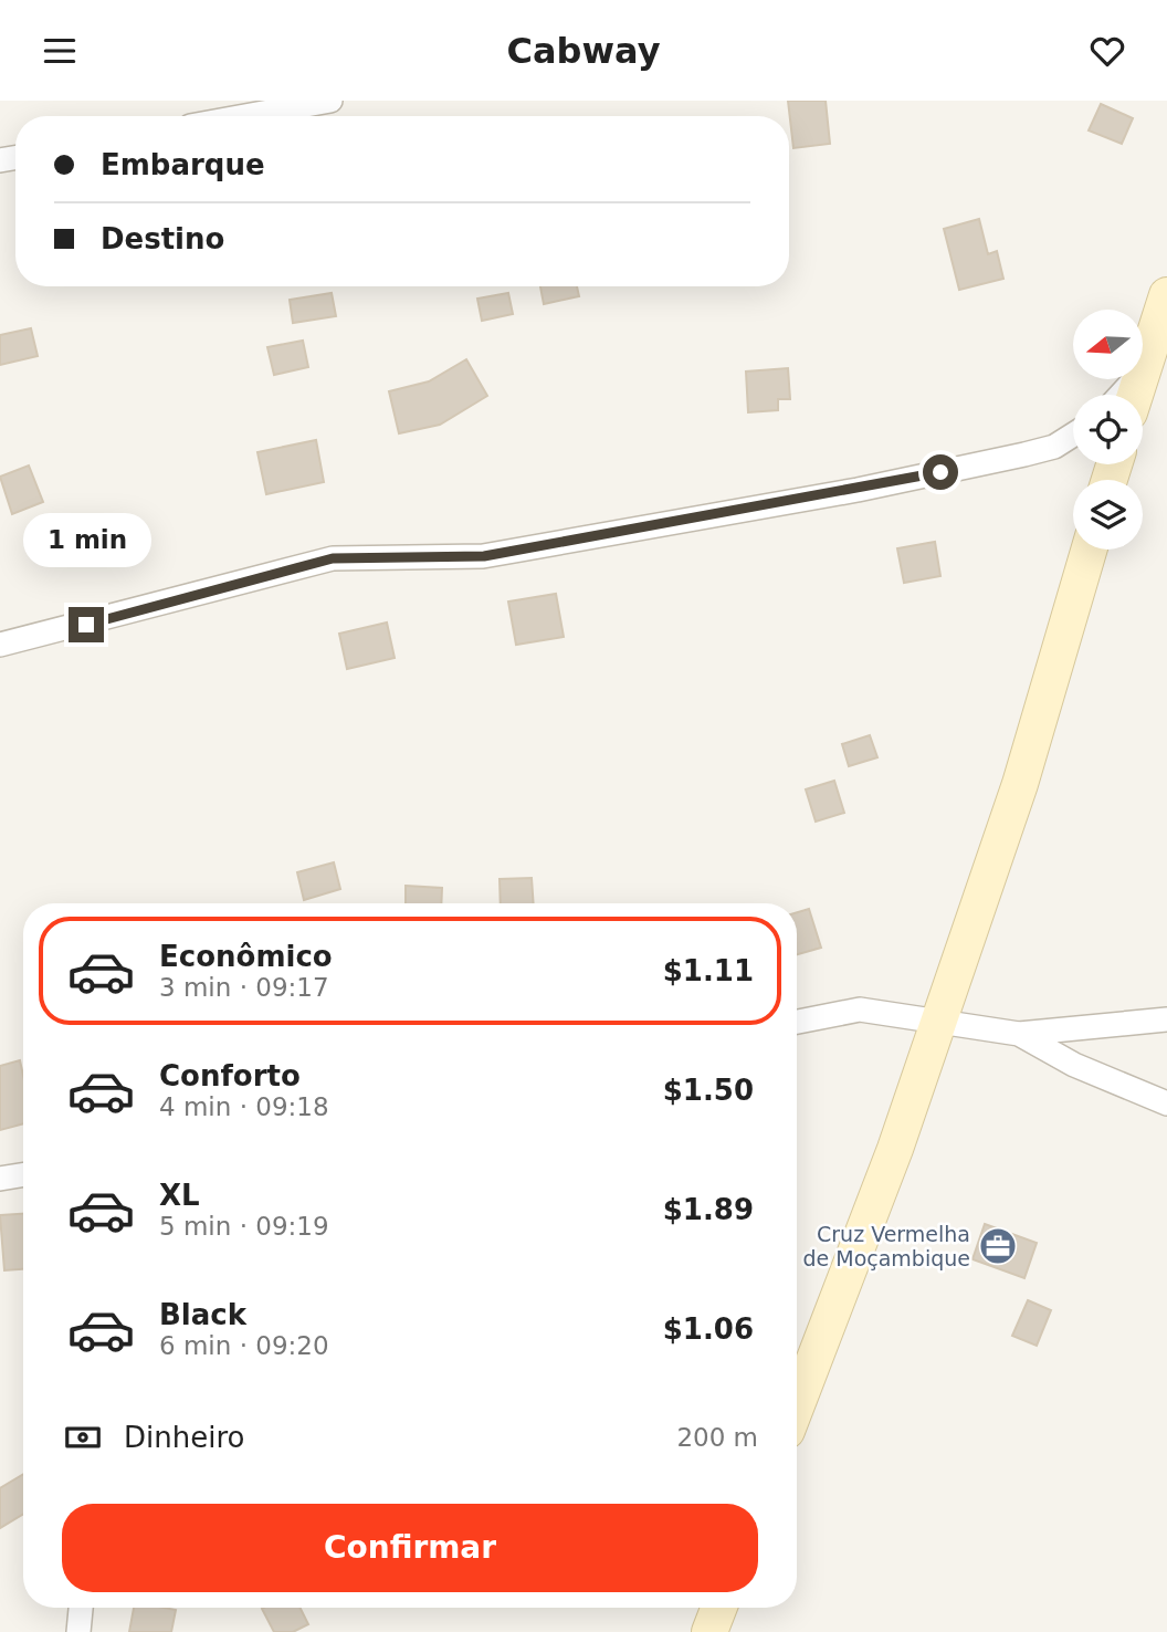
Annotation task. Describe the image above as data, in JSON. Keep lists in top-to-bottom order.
{
  "places": {
    "office": ["Cruz Vermelha de Moçambique"]
  },
  "north": "left",
  "page": {
    "header": "Cabway",
    "banner": ["Embarque", "Destino"],
    "bubble": "1 min",
    "list": [
      {
        "name": "Econômico",
        "note": "3 min · 09:17",
        "value": "$1.11"
      },
      {
        "name": "Conforto",
        "note": "4 min · 09:18",
        "value": "$1.50"
      },
      {
        "name": "XL",
        "note": "5 min · 09:19",
        "value": "$1.89"
      },
      {
        "name": "Black",
        "note": "6 min · 09:20",
        "value": "$1.06"
      }
    ],
    "pay": ["Dinheiro", "200 m"],
    "buttons": "Confirmar"
  }
}
